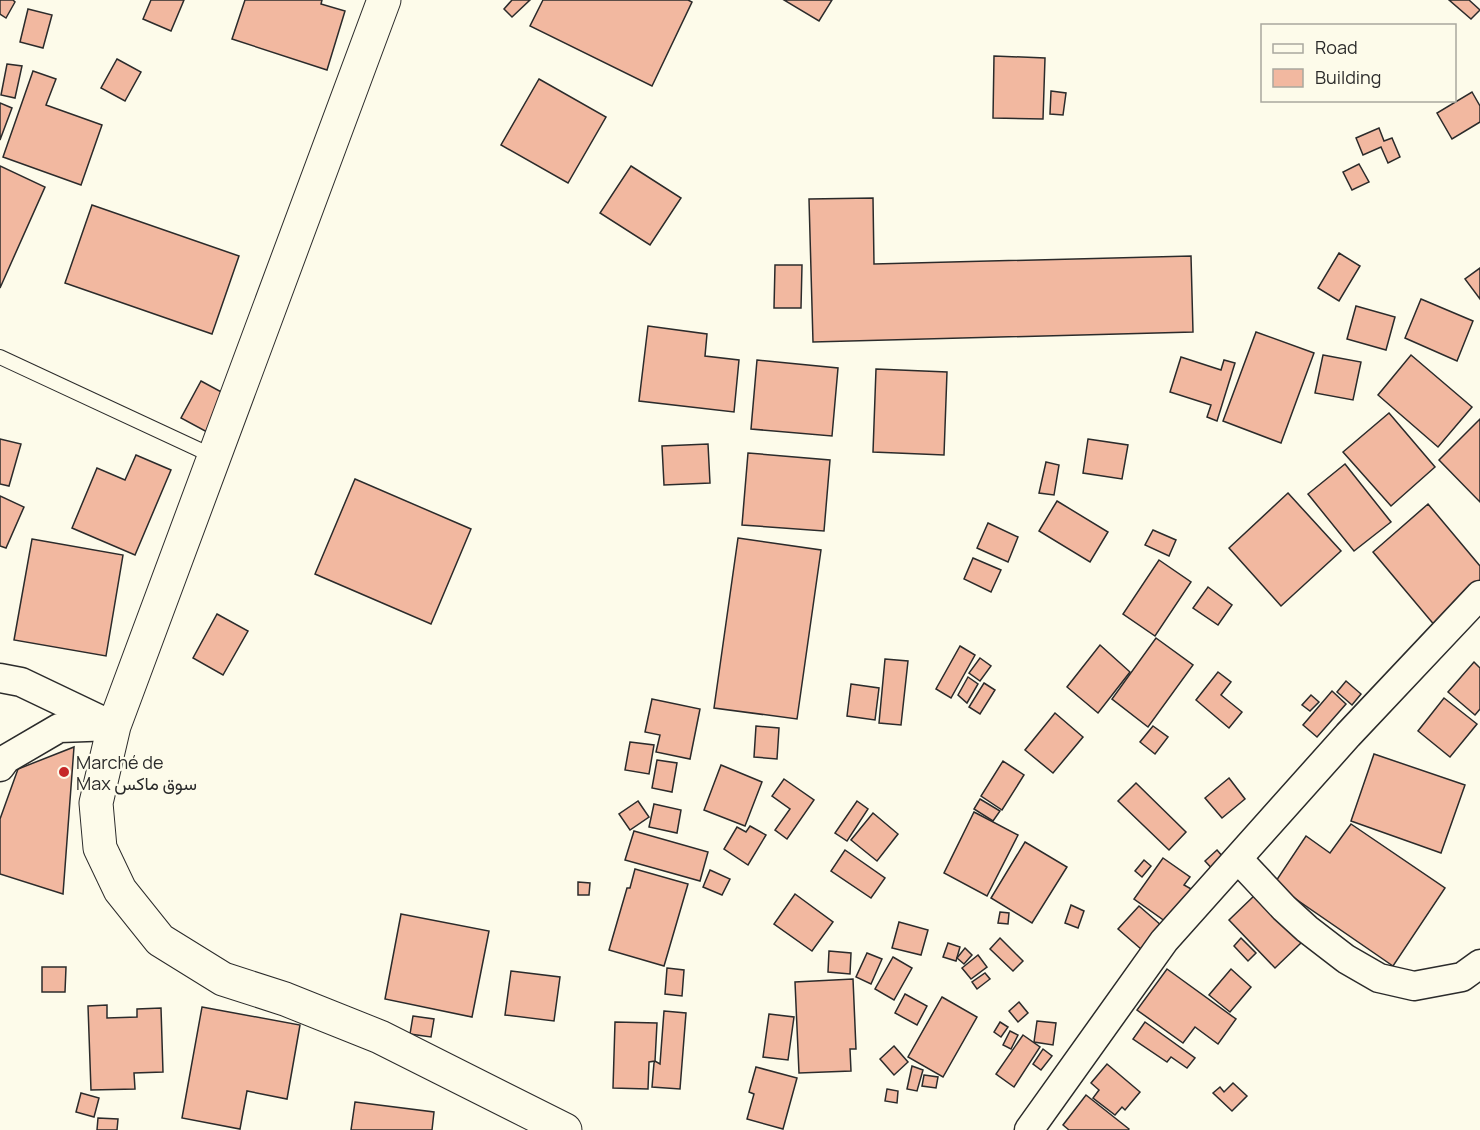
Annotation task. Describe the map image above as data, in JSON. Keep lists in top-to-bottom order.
{
  "places": ["Marché de Max سوق ماكس"],
  "legend": ["Road", "Building"]
}
